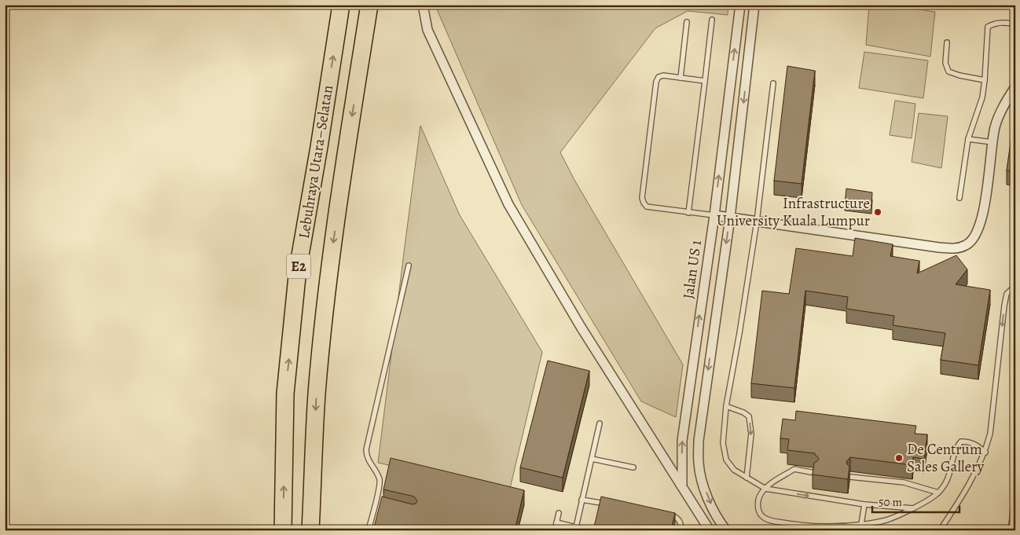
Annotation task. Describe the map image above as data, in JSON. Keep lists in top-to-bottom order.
{
  "streets": {
    "highway": ["Lebuhraya Utara–Selatan", "E2"],
    "street": ["Jalan US 1"]
  },
  "places": ["Infrastructure University Kuala Lumpur", "De Centrum Sales Gallery"],
  "scale_bar": "50 m"
}
